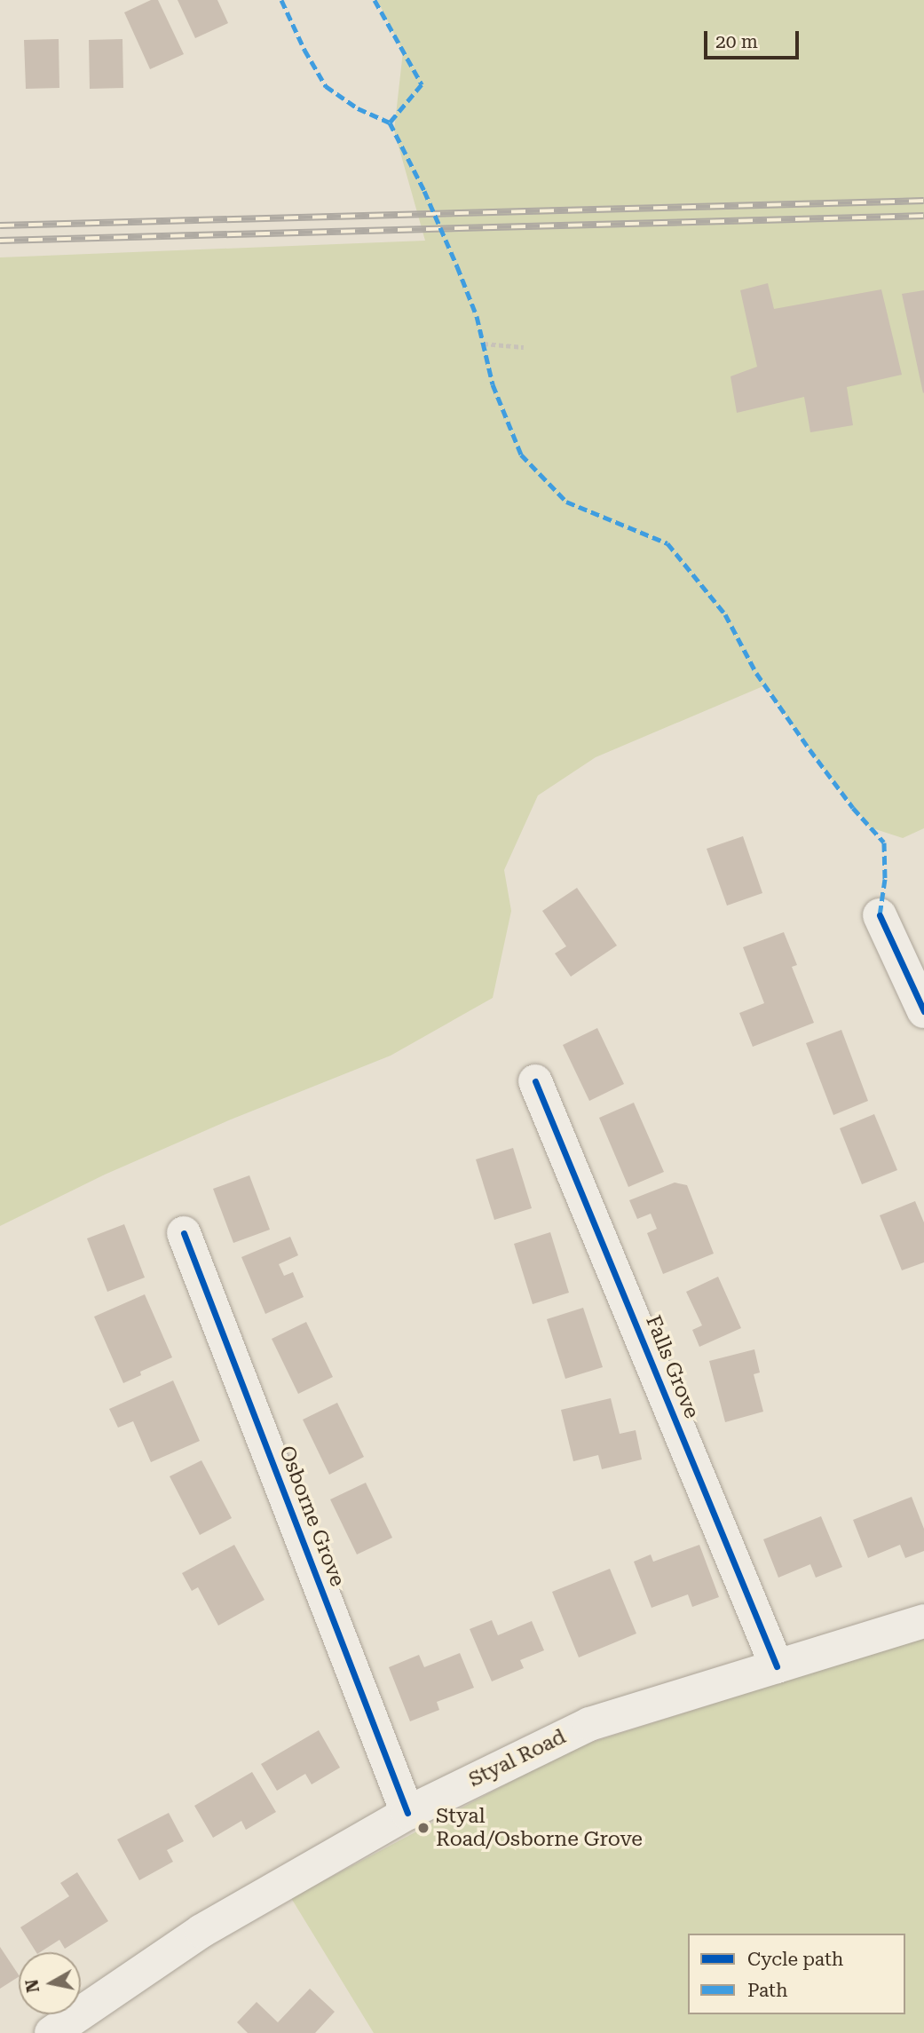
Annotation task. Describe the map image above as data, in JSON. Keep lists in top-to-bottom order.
{
  "streets": {
    "street": ["Falls Grove", "Osborne Grove", "Styal Road"]
  },
  "crossings": [
    ["Falls Grove", "Styal Road"],
    ["Osborne Grove", "Styal Road"]
  ],
  "places": ["Styal Road/Osborne Grove"],
  "legend": ["Cycle path", "Path"],
  "scale_bar": "20 m",
  "north": "left"
}
